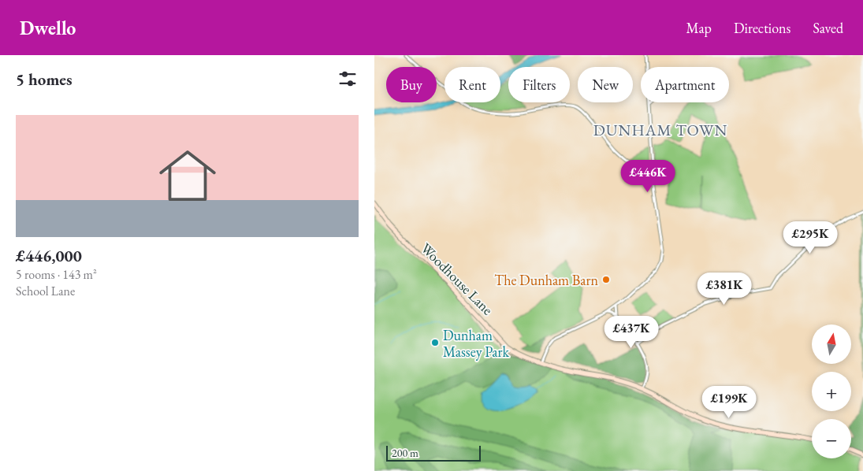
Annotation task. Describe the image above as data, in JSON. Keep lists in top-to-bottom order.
{
  "streets": {
    "main road": ["Woodhouse Lane"]
  },
  "districts": ["DUNHAM TOWN"],
  "places": ["The Dunham Barn", "Dunham Massey Park"],
  "scale_bar": "200 m",
  "north": "top",
  "page": {
    "header": "Dwello",
    "nav": ["Map", "Directions", "Saved"],
    "heading": "5 homes",
    "chip": [
      "Buy",
      "Rent",
      "Filters",
      "New",
      "Apartment"
    ],
    "list": [
      {
        "name": "£446,000",
        "note": "5 rooms · 143 m² · School Lane"
      }
    ],
    "price": [
      "£446K",
      "£295K",
      "£381K",
      "£437K",
      "£199K"
    ],
    "map_buttons": ["+", "−"],
    "scale": "200 m"
  }
}
